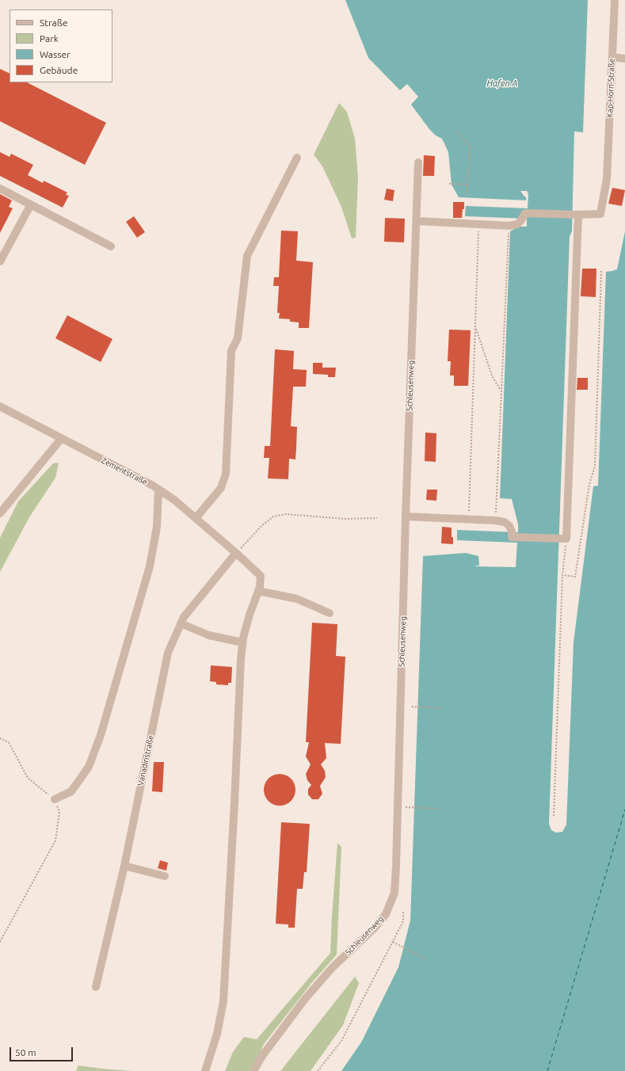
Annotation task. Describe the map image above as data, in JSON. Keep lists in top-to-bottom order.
{
  "streets": {
    "street": [
      "Kap-Horn-Straße",
      "Schleusenweg",
      "Zementstraße",
      "Vanadinstraße"
    ]
  },
  "crossings": [
    ["Zementstraße", "Vanadinstraße"]
  ],
  "water": ["Hafen A"],
  "legend": [
    "Straße",
    "Park",
    "Wasser",
    "Gebäude"
  ],
  "scale_bar": "50 m"
}
